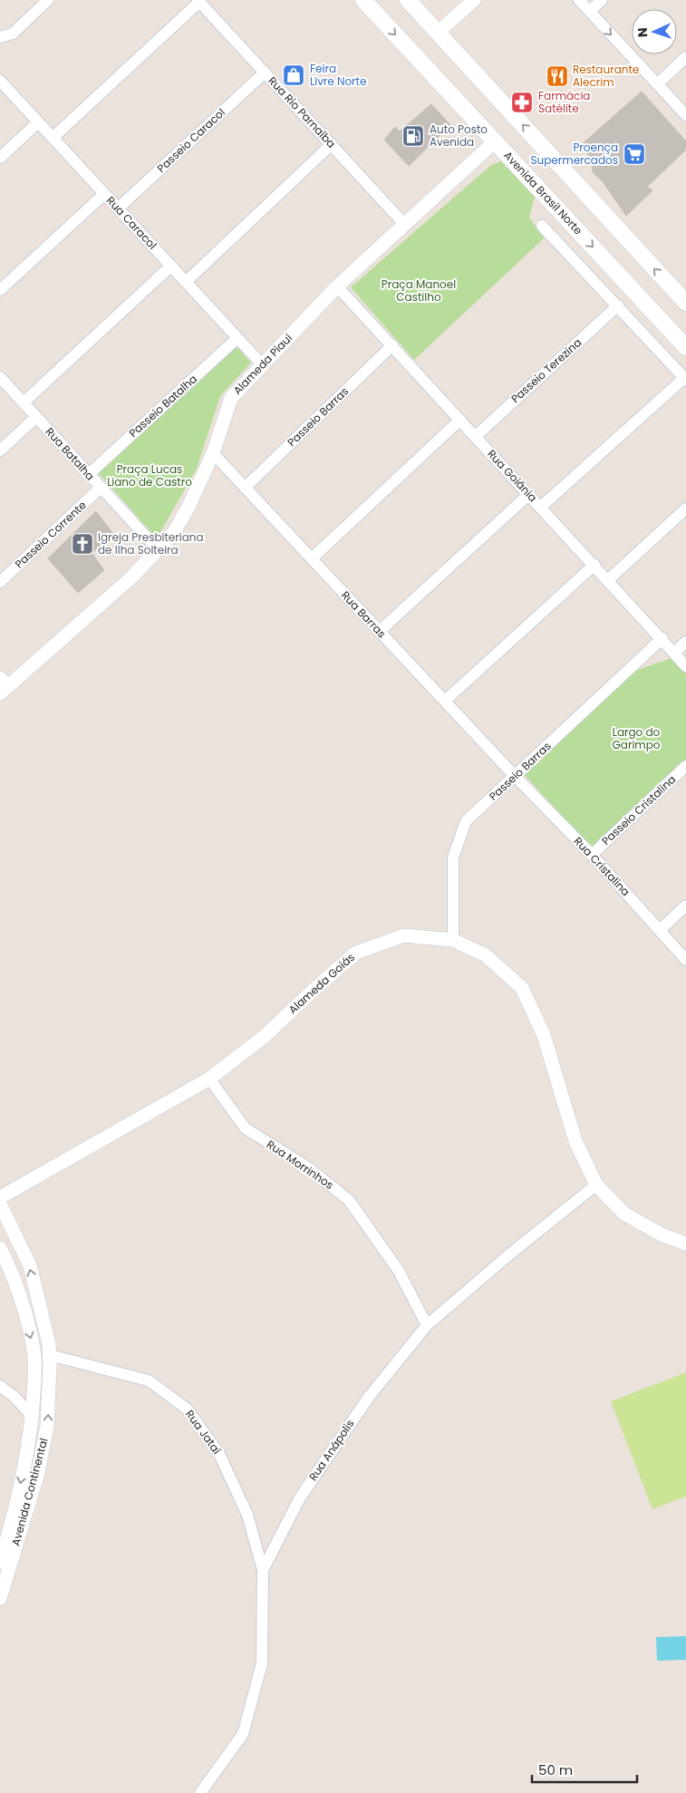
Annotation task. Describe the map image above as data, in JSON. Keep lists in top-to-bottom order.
{
  "streets": {
    "main road": ["Avenida Brasil Norte"],
    "street": [
      "Rua Rio Parnaíba",
      "Passeio Caracol",
      "Rua Caracol",
      "Alameda Piauí",
      "Passeio Terezina",
      "Passeio Batalha",
      "Passeio Barras",
      "Rua Batalha",
      "Rua Goiânia",
      "Passeio Corrente",
      "Rua Barras",
      "Passeio Cristalina",
      "Rua Cristalina",
      "Alameda Goiás",
      "Rua Morrinhos",
      "Rua Jataí",
      "Rua Anápolis",
      "Avenida Continental"
    ]
  },
  "crossings": [
    ["Rua Rio Parnaíba", "Passeio Caracol"],
    ["Rua Rio Parnaíba", "Alameda Piauí"],
    ["Passeio Caracol", "Rua Caracol"],
    ["Avenida Brasil Norte", "Alameda Piauí"],
    ["Rua Caracol", "Alameda Piauí"],
    ["Rua Caracol", "Passeio Batalha"],
    ["Alameda Piauí", "Rua Batalha"],
    ["Alameda Piauí", "Rua Goiânia"],
    ["Alameda Piauí", "Rua Barras"],
    ["Passeio Terezina", "Rua Goiânia"],
    ["Passeio Batalha", "Rua Batalha"],
    ["Passeio Barras", "Rua Goiânia"],
    ["Passeio Barras", "Rua Barras"],
    ["Passeio Barras", "Rua Cristalina"],
    ["Passeio Barras", "Alameda Goiás"],
    ["Rua Batalha", "Passeio Corrente"],
    ["Rua Barras", "Rua Cristalina"],
    ["Passeio Cristalina", "Rua Cristalina"],
    ["Alameda Goiás", "Rua Morrinhos"],
    ["Alameda Goiás", "Rua Anápolis"],
    ["Rua Morrinhos", "Rua Anápolis"],
    ["Rua Jataí", "Rua Anápolis"],
    ["Rua Jataí", "Avenida Continental"]
  ],
  "parks": ["Praça Manoel Castilho", "Praça Lucas Liano de Castro", "Largo do Garimpo"],
  "places": {
    "shop": ["Feira Livre Norte"],
    "restaurant": ["Restaurante Alecrim"],
    "pharmacy": ["Farmácia Satélite"],
    "fuel station": ["Auto Posto Avenida"],
    "supermarket": ["Proença Supermercados"],
    "church": ["Igreja Presbiteriana de Ilha Solteira"]
  },
  "scale_bar": "50 m",
  "north": "left"
}
